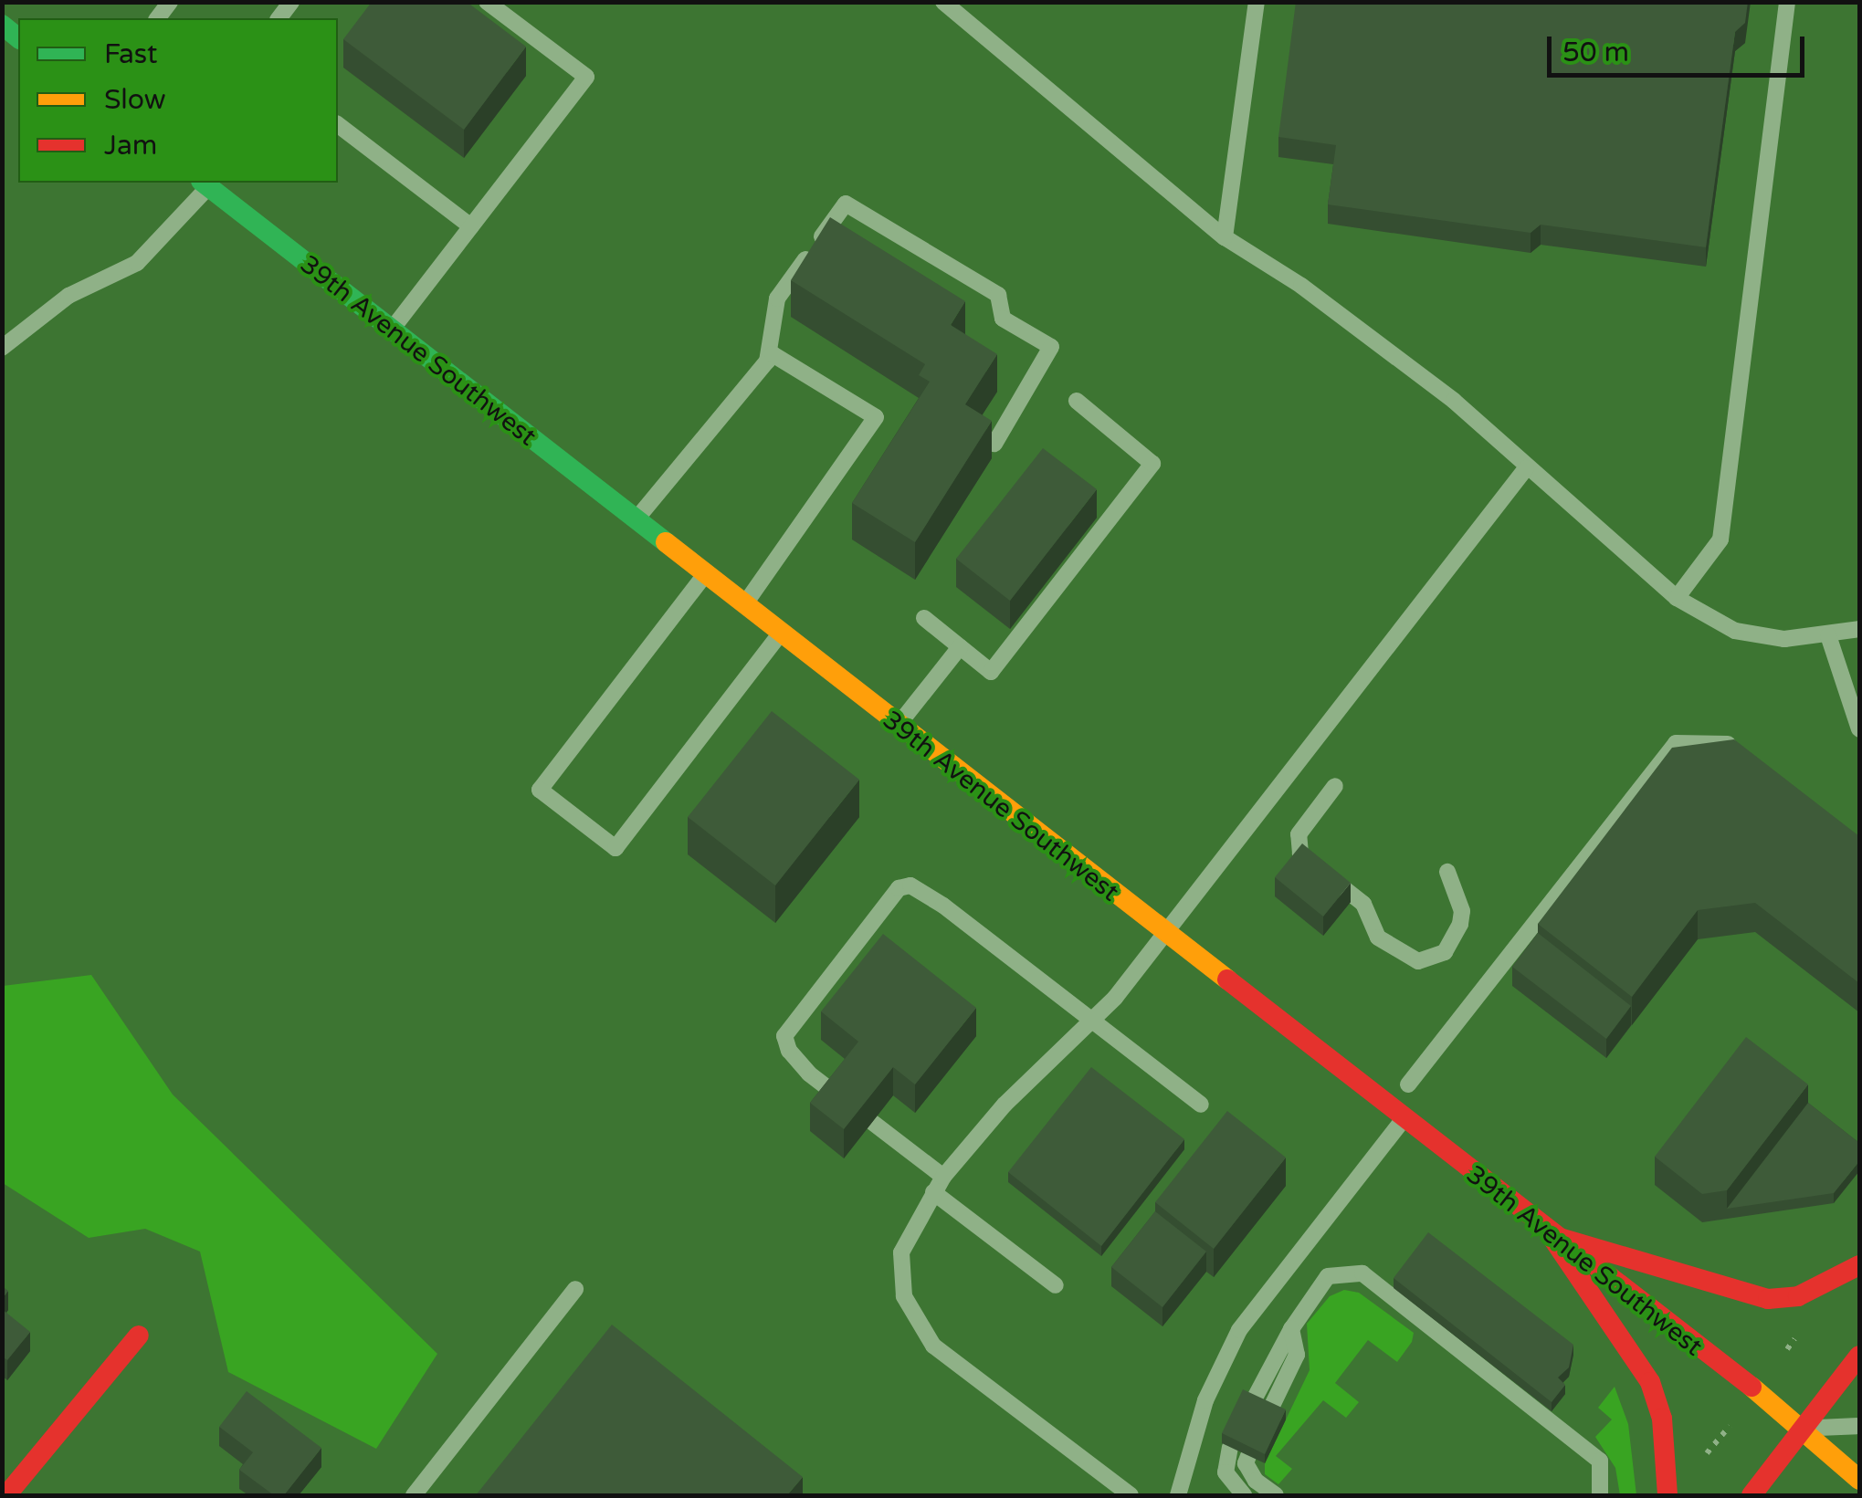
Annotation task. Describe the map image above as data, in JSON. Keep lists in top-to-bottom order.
{
  "streets": {
    "main road": ["39th Avenue Southwest"]
  },
  "legend": ["Fast", "Slow", "Jam"],
  "scale_bar": "50 m"
}
